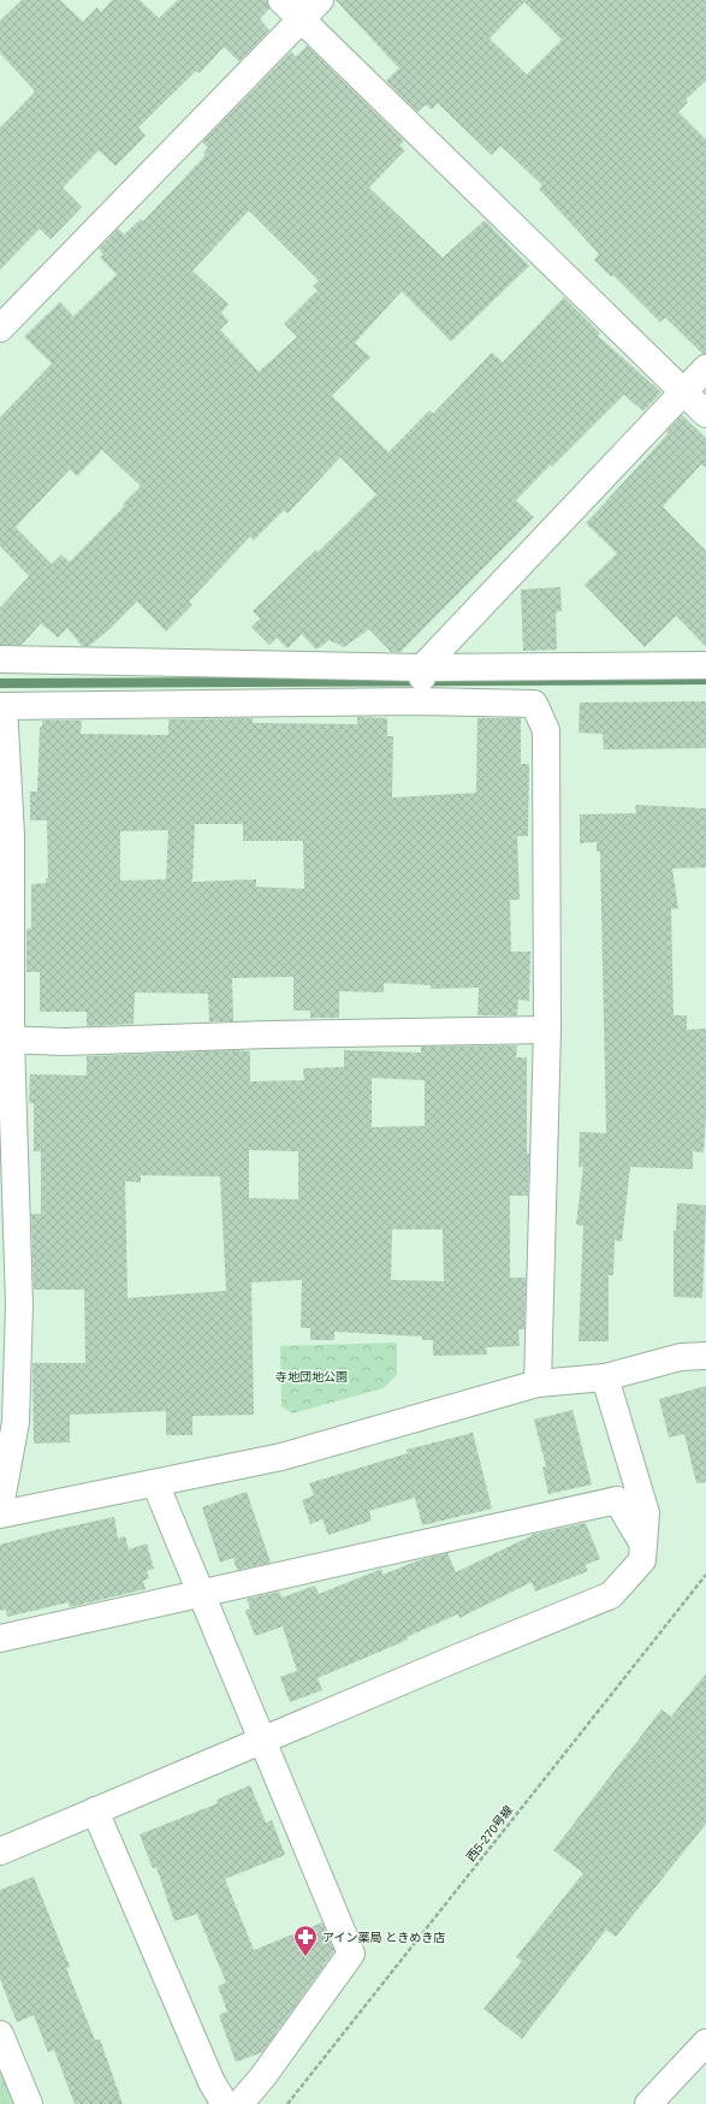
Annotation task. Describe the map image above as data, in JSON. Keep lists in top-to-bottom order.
{
  "streets": {
    "path": ["西5-270号線"]
  },
  "parks": ["寺地団地公園"],
  "places": {
    "pharmacy": ["アイン薬局 ときめき店"]
  }
}
